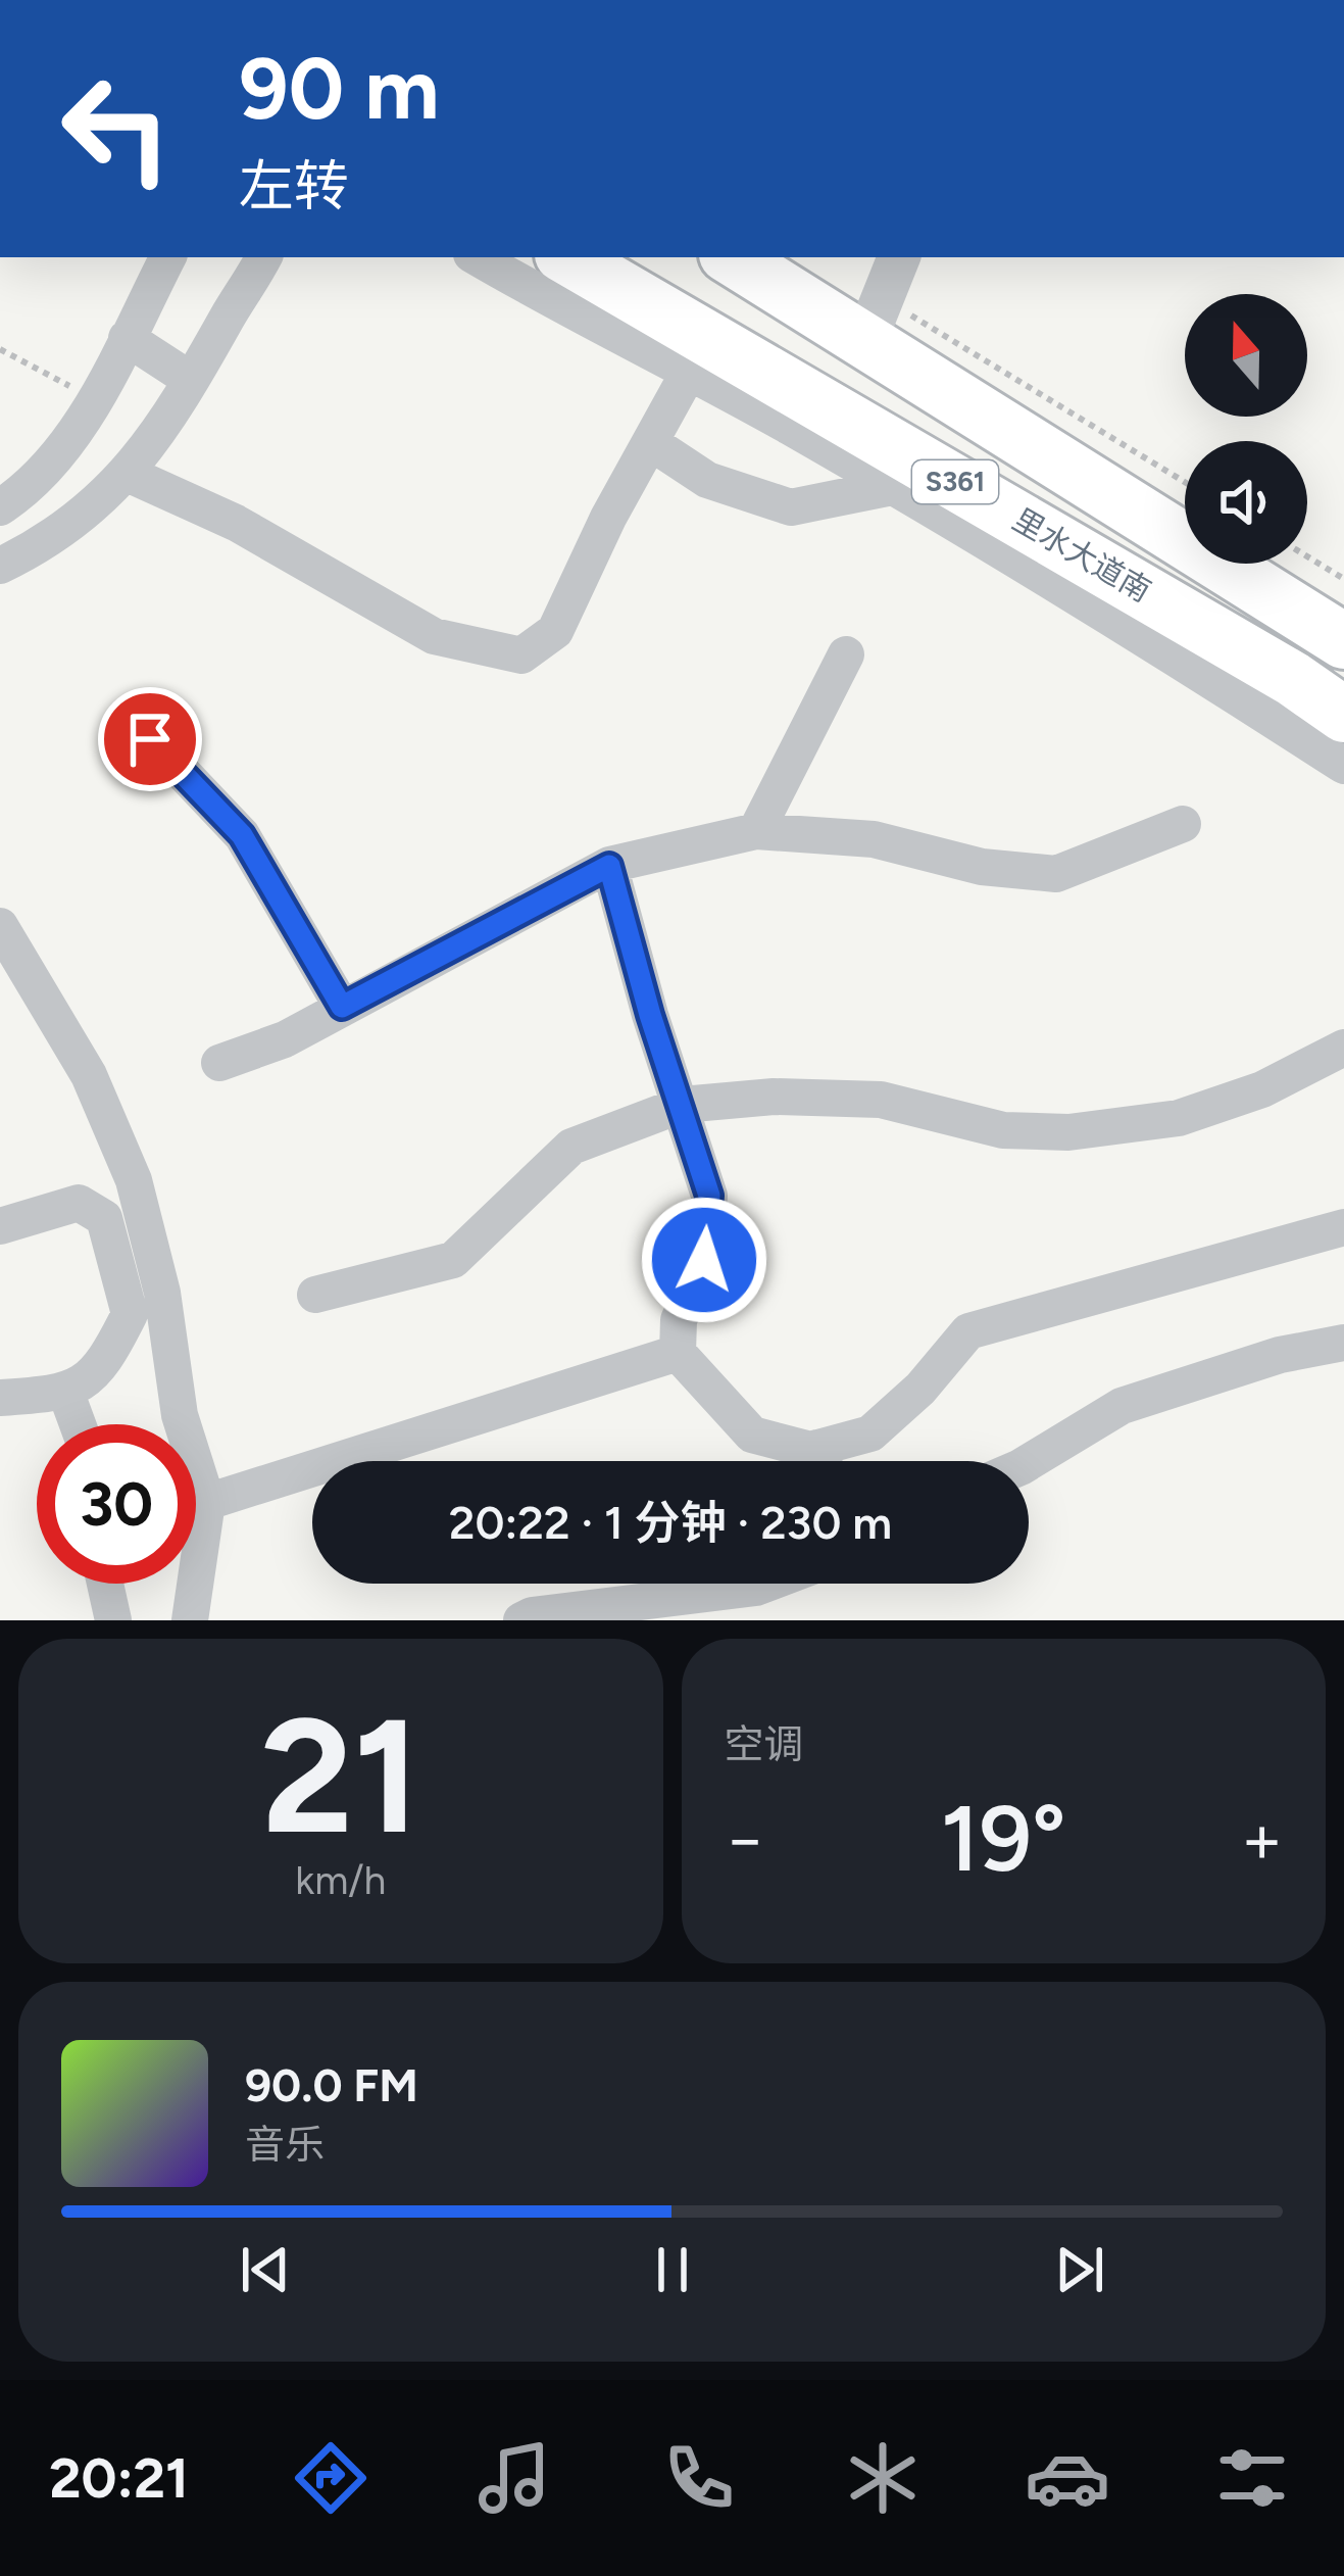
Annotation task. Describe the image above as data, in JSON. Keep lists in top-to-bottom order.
{
  "streets": {
    "main road": ["S361", "里水大道南"]
  },
  "north": "top",
  "page": {
    "turn": ["90 m", "左转"],
    "limit": "30",
    "trip": "20:22 · 1 分钟 · 230 m",
    "tile": [
      ["21", "km/h"],
      "空调"
    ],
    "heat": ["−", "19°", "+"],
    "song": ["90.0 FM", "音乐"],
    "tabs": "20:21"
  }
}
